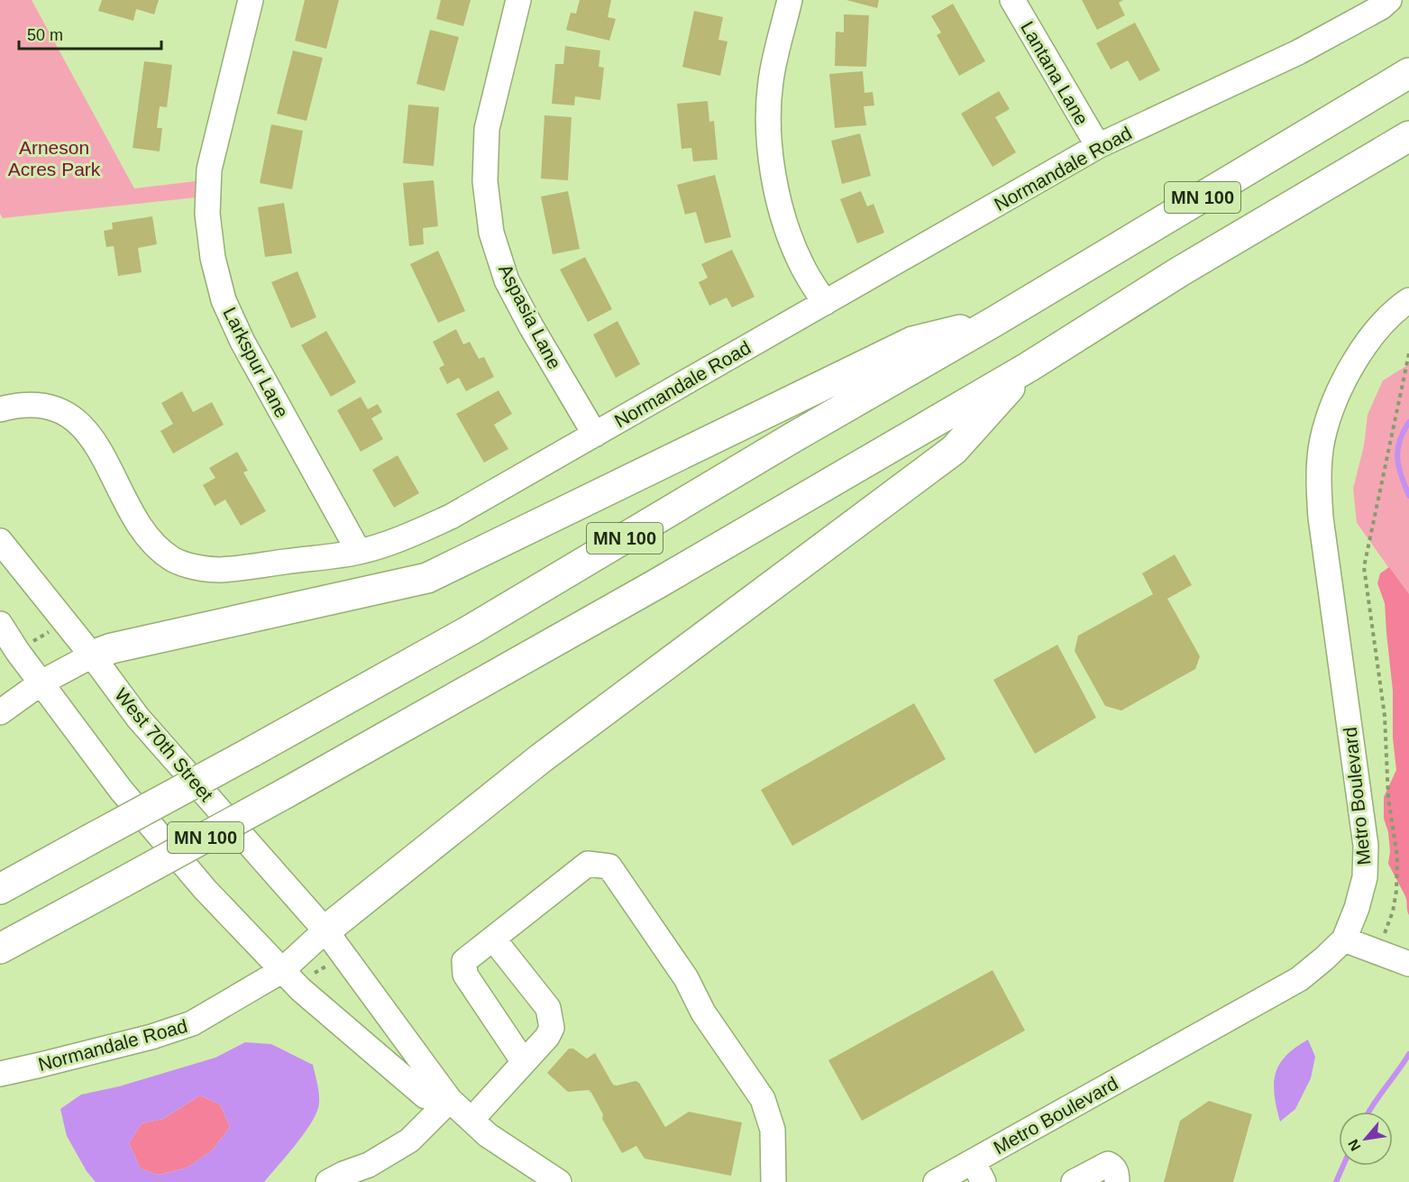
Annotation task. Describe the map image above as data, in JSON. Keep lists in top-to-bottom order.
{
  "streets": {
    "highway": ["MN 100"],
    "street": [
      "Lantana Lane",
      "Normandale Road",
      "Aspasia Lane",
      "Larkspur Lane",
      "West 70th Street",
      "Metro Boulevard"
    ]
  },
  "crossings": [
    ["Lantana Lane", "Normandale Road"],
    ["Normandale Road", "Aspasia Lane"],
    ["Normandale Road", "Larkspur Lane"],
    ["Normandale Road", "West 70th Street"]
  ],
  "parks": ["Arneson Acres Park"],
  "scale_bar": "50 m",
  "north": "bottom left"
}
